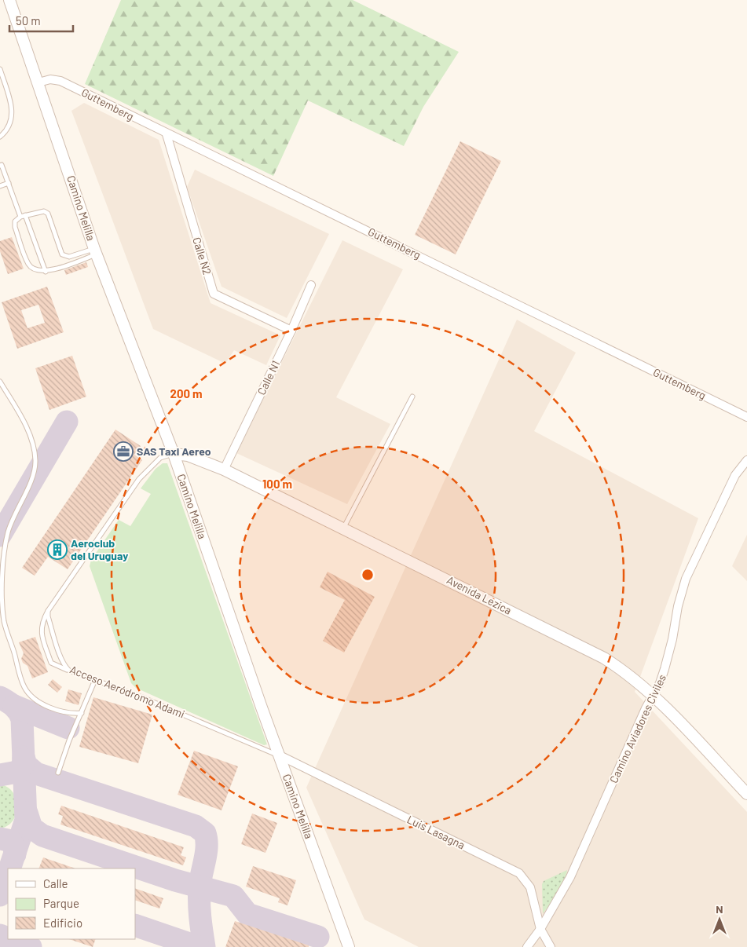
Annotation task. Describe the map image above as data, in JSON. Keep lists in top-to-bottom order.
{
  "streets": {
    "street": [
      "Guttemberg",
      "Camino Melilla",
      "Calle N2",
      "Calle N1",
      "Avenida Lezica",
      "Camino Aviadores Civiles",
      "Luis Lasagna"
    ],
    "lane": ["Acceso Aeródromo Adami"]
  },
  "crossings": [
    ["Guttemberg", "Camino Melilla"],
    ["Guttemberg", "Calle N2"],
    ["Camino Melilla", "Avenida Lezica"],
    ["Camino Melilla", "Acceso Aeródromo Adami"],
    ["Camino Melilla", "Luis Lasagna"],
    ["Calle N2", "Calle N1"],
    ["Calle N1", "Avenida Lezica"],
    ["Avenida Lezica", "Camino Aviadores Civiles"],
    ["Acceso Aeródromo Adami", "Luis Lasagna"],
    ["Camino Aviadores Civiles", "Luis Lasagna"]
  ],
  "places": {
    "office": ["SAS Taxi Aereo"],
    "building": ["Aeroclub del Uruguay"]
  },
  "legend": ["Calle", "Parque", "Edificio"],
  "scale_bar": "50 m",
  "north": "top",
  "rings": ["200 m", "100 m"]
}
